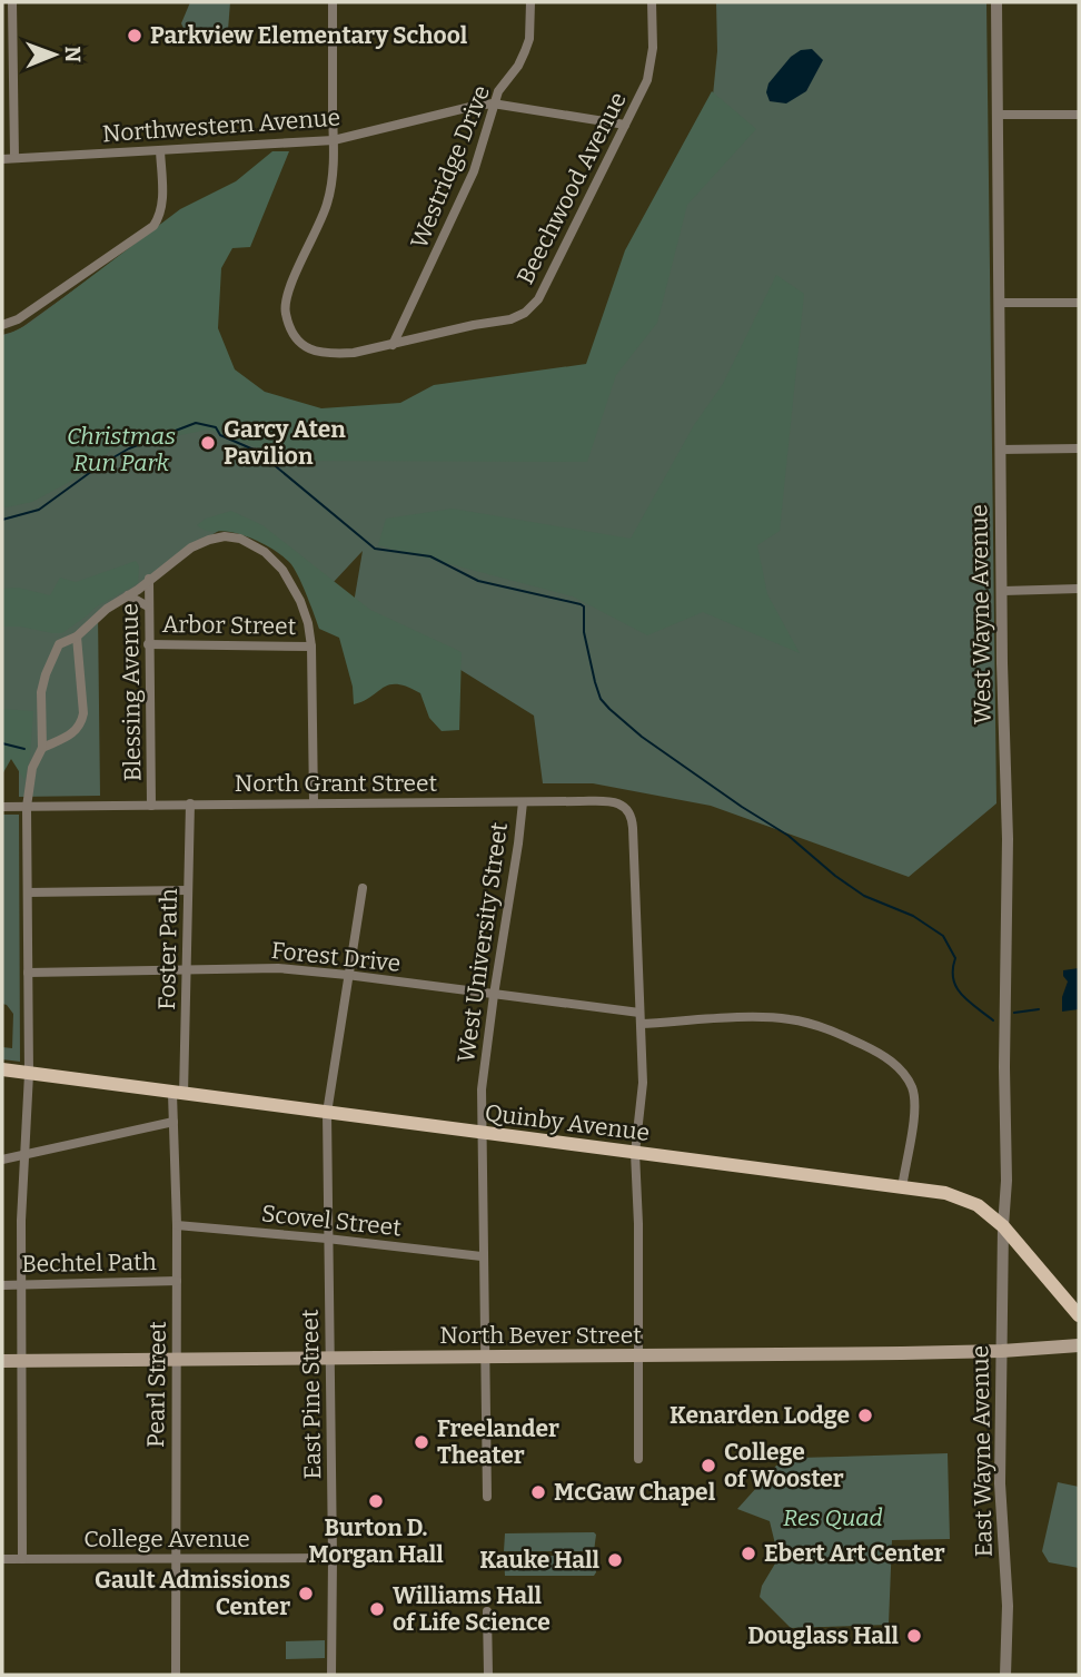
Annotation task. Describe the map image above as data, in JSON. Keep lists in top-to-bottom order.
{
  "streets": {
    "main road": ["Quinby Avenue", "North Bever Street"],
    "street": [
      "Northwestern Avenue",
      "Westridge Drive",
      "Beechwood Avenue",
      "West Wayne Avenue",
      "Arbor Street",
      "Blessing Avenue",
      "North Grant Street",
      "West University Street",
      "Foster Path",
      "Forest Drive",
      "Scovel Street",
      "Bechtel Path",
      "Pearl Street",
      "East Pine Street",
      "East Wayne Avenue",
      "College Avenue"
    ]
  },
  "crossings": [
    ["Northwestern Avenue", "Westridge Drive"],
    ["Northwestern Avenue", "Beechwood Avenue"],
    ["Westridge Drive", "Beechwood Avenue"],
    ["West Wayne Avenue", "Quinby Avenue"],
    ["West Wayne Avenue", "East Wayne Avenue"],
    ["Arbor Street", "Blessing Avenue"],
    ["Blessing Avenue", "North Grant Street"],
    ["North Grant Street", "West University Street"],
    ["North Grant Street", "Foster Path"],
    ["North Grant Street", "Forest Drive"],
    ["North Grant Street", "Quinby Avenue"],
    ["North Grant Street", "North Bever Street"],
    ["West University Street", "Forest Drive"],
    ["West University Street", "Quinby Avenue"],
    ["West University Street", "Scovel Street"],
    ["West University Street", "North Bever Street"],
    ["Foster Path", "Forest Drive"],
    ["Foster Path", "Quinby Avenue"],
    ["Foster Path", "Pearl Street"],
    ["Forest Drive", "East Pine Street"],
    ["Quinby Avenue", "Pearl Street"],
    ["Quinby Avenue", "East Pine Street"],
    ["Quinby Avenue", "East Wayne Avenue"],
    ["Scovel Street", "Pearl Street"],
    ["Scovel Street", "East Pine Street"],
    ["Bechtel Path", "Pearl Street"],
    ["North Bever Street", "Pearl Street"],
    ["North Bever Street", "East Pine Street"],
    ["North Bever Street", "East Wayne Avenue"],
    ["Pearl Street", "College Avenue"],
    ["East Pine Street", "College Avenue"]
  ],
  "parks": ["Christmas Run Park", "Res Quad"],
  "places": [
    "Parkview Elementary School",
    "Garcy Aten Pavilion",
    "Kenarden Lodge",
    "Freelander Theater",
    "College of Wooster",
    "McGaw Chapel",
    "Burton D. Morgan Hall",
    "Ebert Art Center",
    "Kauke Hall",
    "Gault Admissions Center",
    "Williams Hall of Life Science",
    "Douglass Hall"
  ],
  "north": "right"
}
